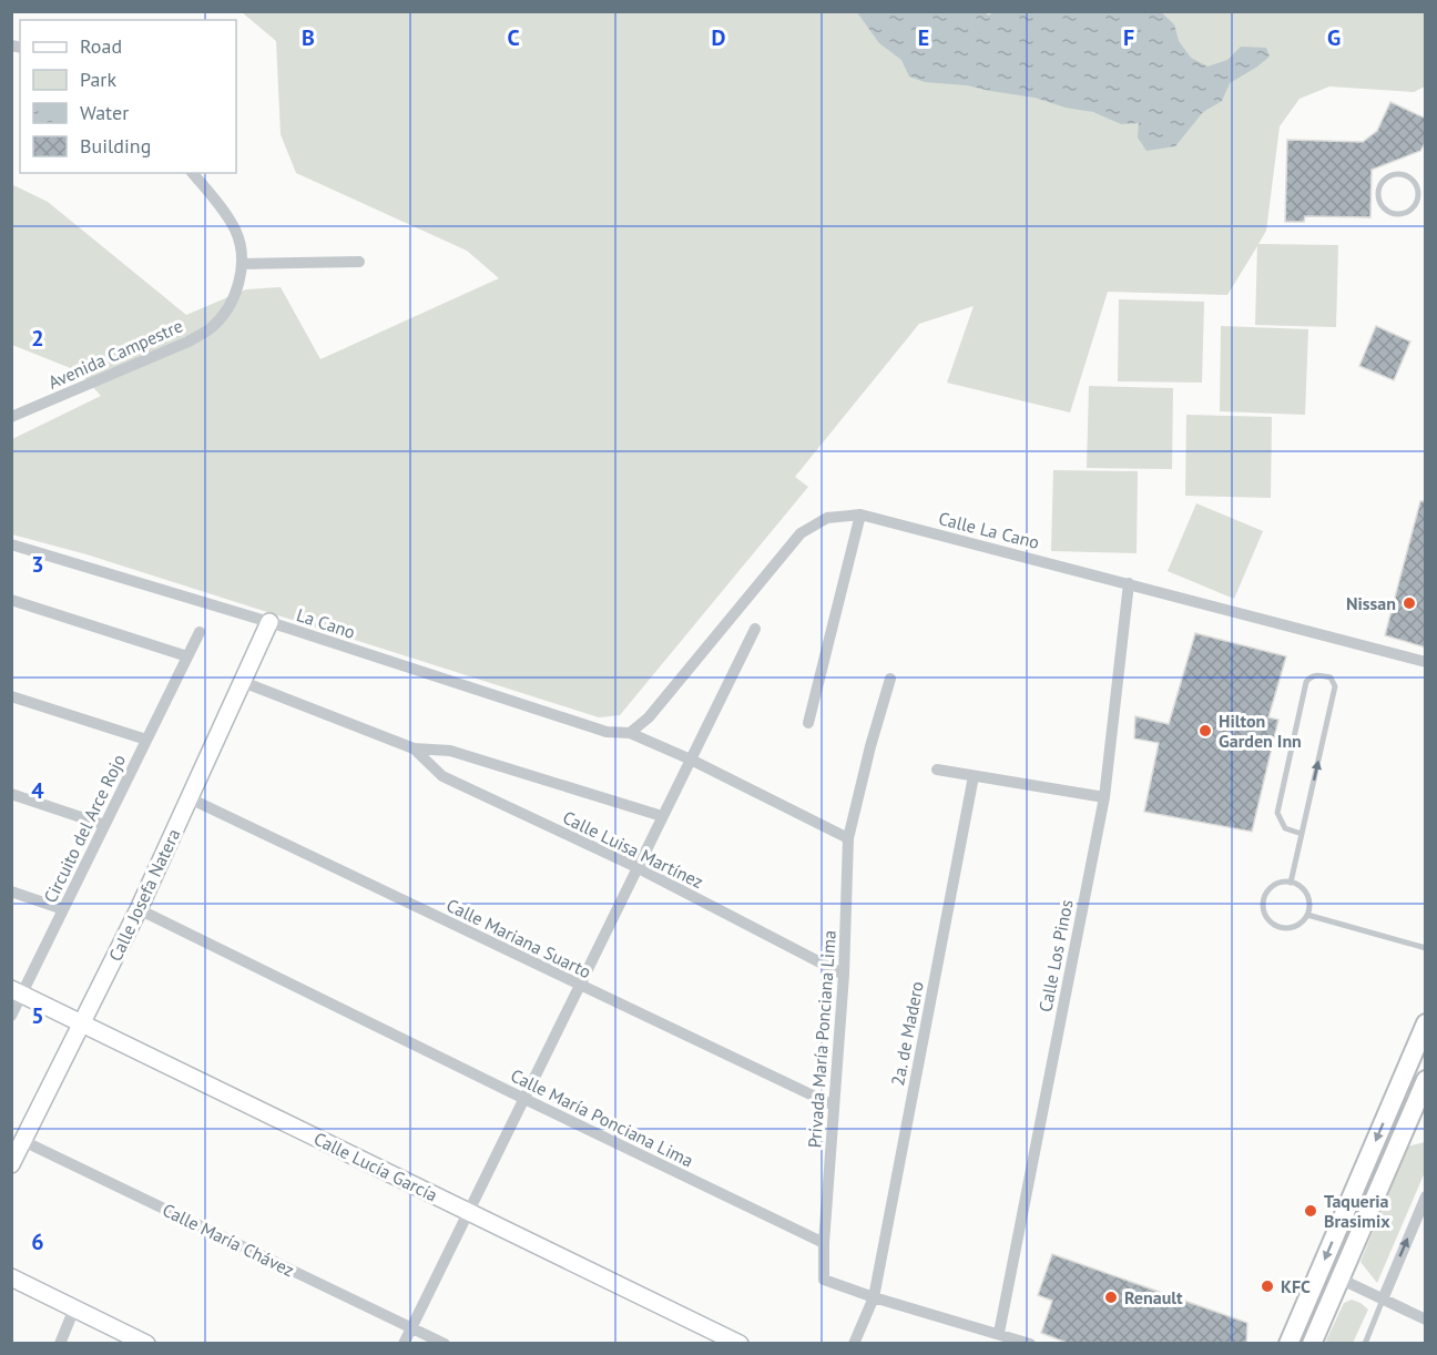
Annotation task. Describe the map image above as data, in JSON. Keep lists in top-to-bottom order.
{
  "streets": {
    "street": [
      "Avenida Campestre",
      "Calle La Cano",
      "La Cano",
      "Circuito del Arce Rojo",
      "Calle Luisa Martínez",
      "Calle Josefa Natera",
      "Calle Mariana Suarto",
      "Calle Los Pinos",
      "2a. de Madero",
      "Privada María Ponciana Lima",
      "Calle María Ponciana Lima",
      "Calle Lucía García",
      "Calle María Chávez"
    ]
  },
  "crossings": [
    ["Calle La Cano", "La Cano"],
    ["Calle La Cano", "Calle Los Pinos"],
    ["La Cano", "Calle Josefa Natera"],
    ["La Cano", "Privada María Ponciana Lima"],
    ["Circuito del Arce Rojo", "Calle Lucía García"],
    ["Calle Luisa Martínez", "Calle Josefa Natera"],
    ["Calle Luisa Martínez", "Privada María Ponciana Lima"],
    ["Calle Josefa Natera", "Calle Mariana Suarto"],
    ["Calle Josefa Natera", "Calle María Ponciana Lima"],
    ["Calle Josefa Natera", "Calle Lucía García"],
    ["Calle Josefa Natera", "Calle María Chávez"],
    ["Calle Mariana Suarto", "Privada María Ponciana Lima"],
    ["Privada María Ponciana Lima", "Calle María Ponciana Lima"]
  ],
  "places": [
    "Nissan",
    "Hilton Garden Inn",
    "Taqueria Brasimix",
    "KFC",
    "Renault"
  ],
  "legend": [
    "Road",
    "Park",
    "Water",
    "Building"
  ],
  "grid": {
    "columns": [
      "B",
      "C",
      "D",
      "E",
      "F",
      "G"
    ],
    "rows": [
      "2",
      "3",
      "4",
      "5",
      "6"
    ]
  }
}
